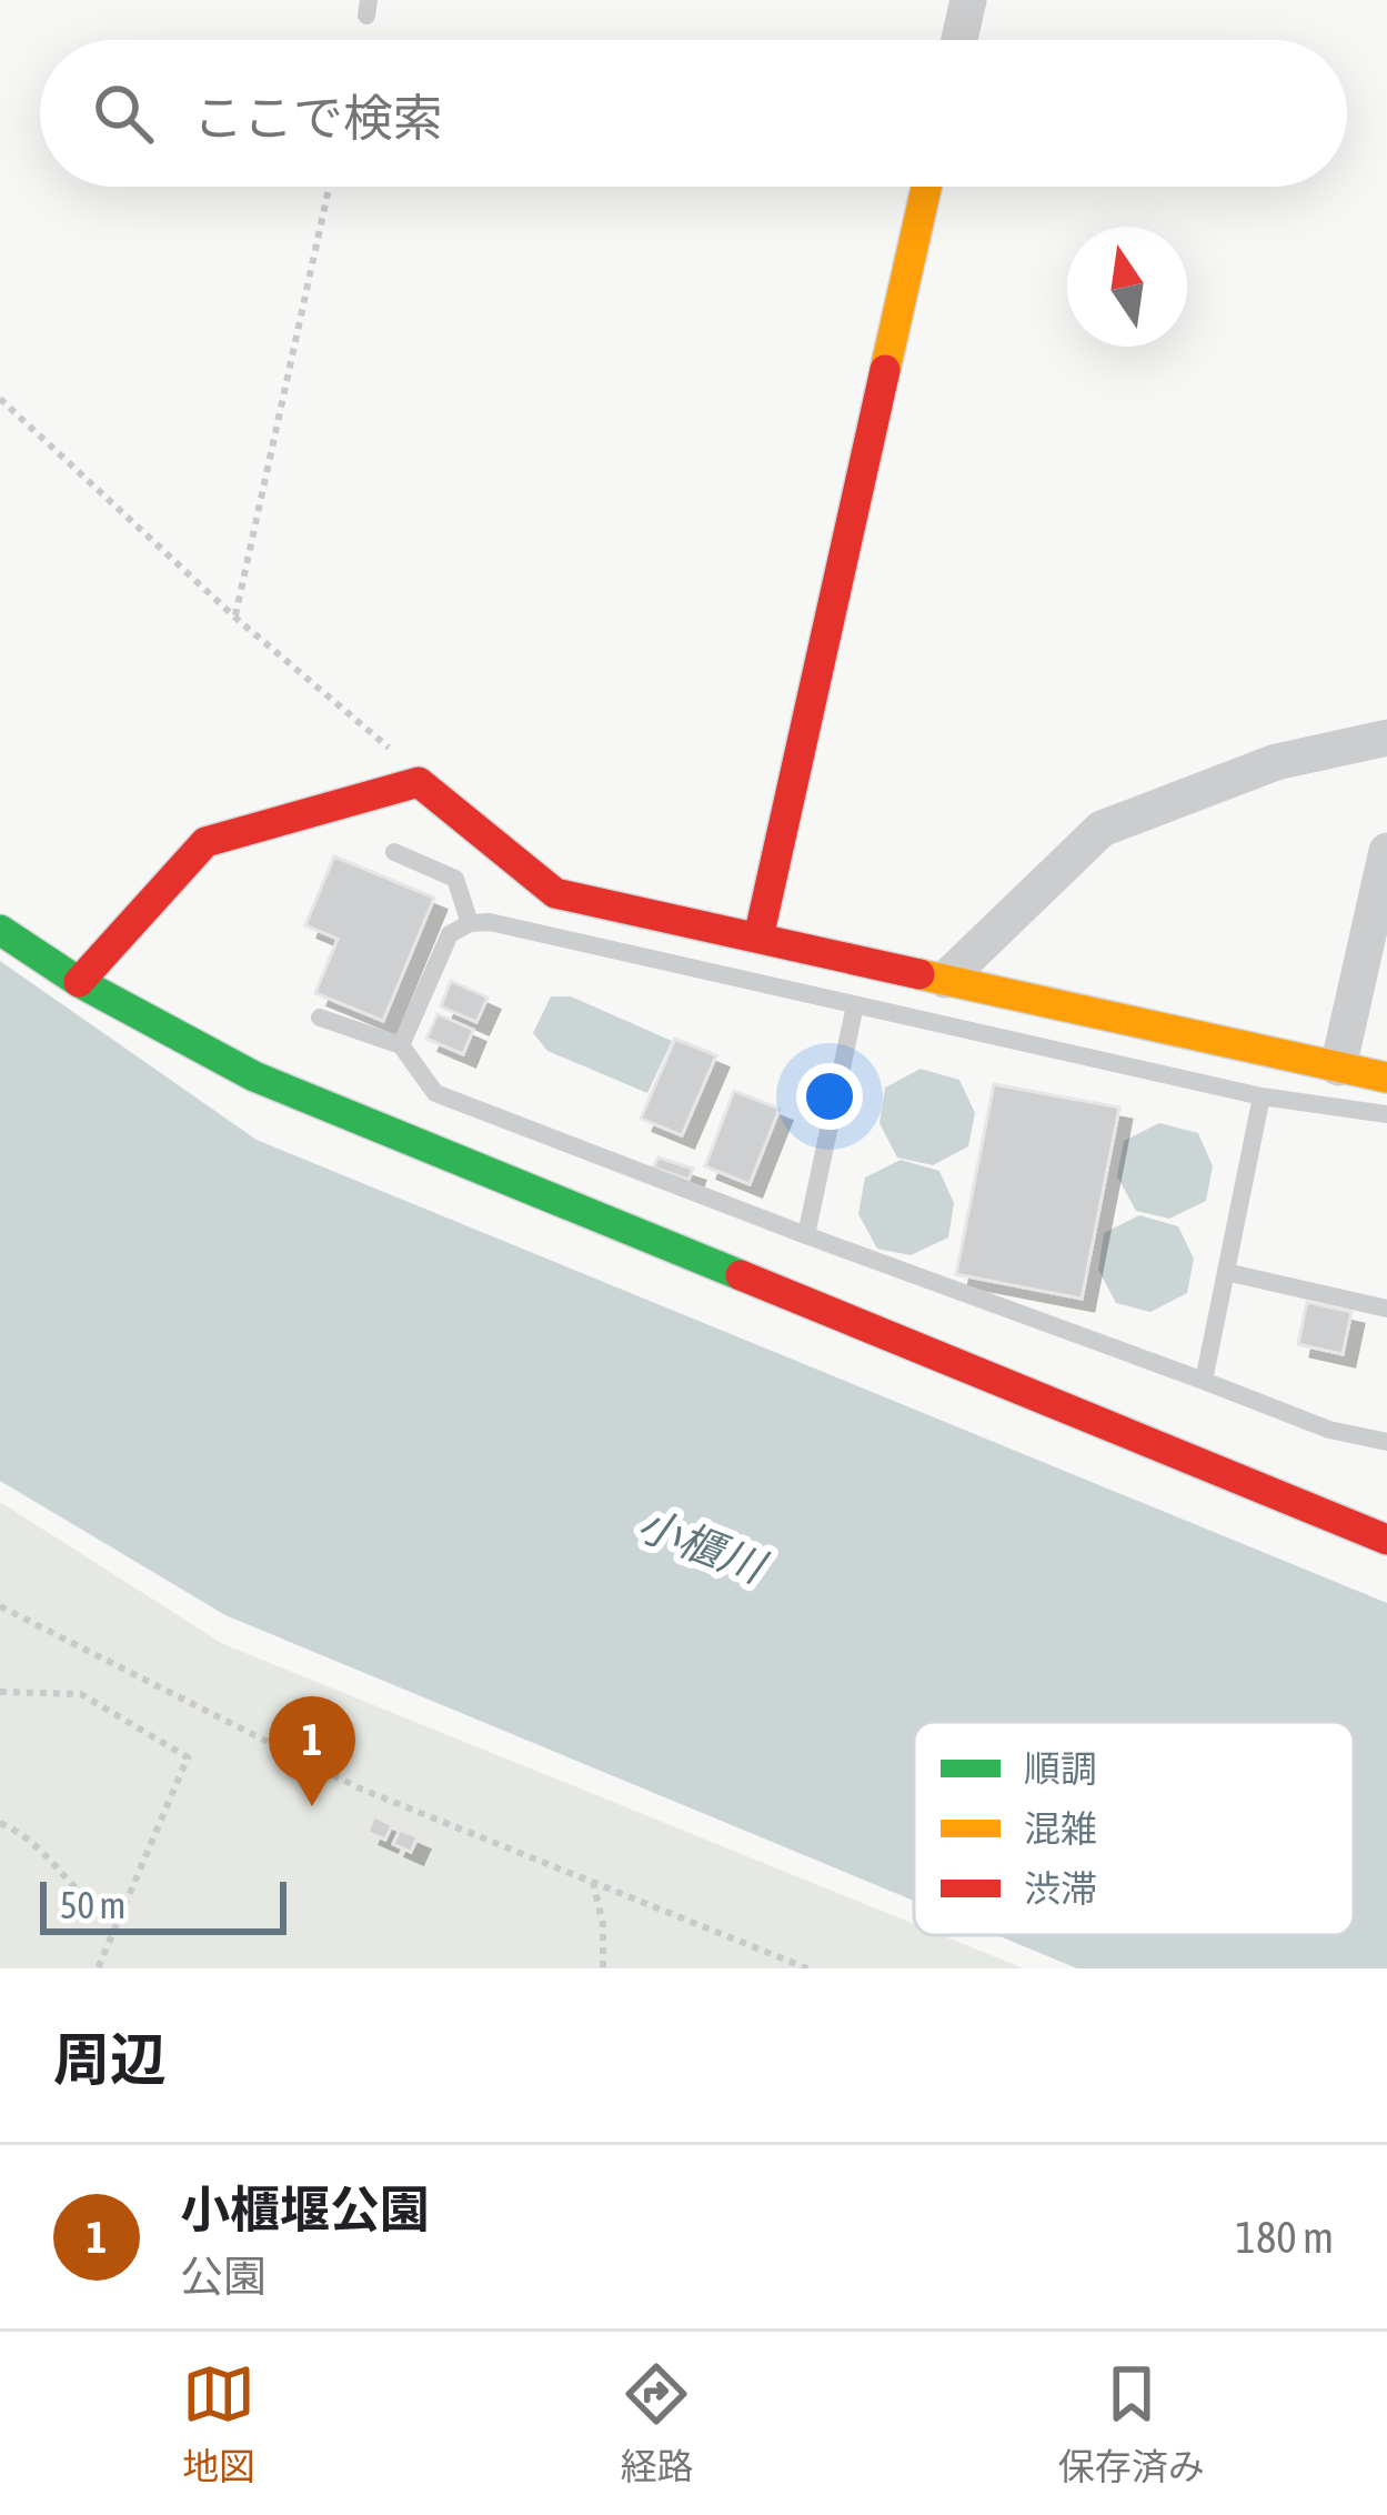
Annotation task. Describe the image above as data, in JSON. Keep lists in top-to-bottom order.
{
  "water": ["小櫃川"],
  "legend": ["順調", "混雑", "渋滞"],
  "scale_bar": "50 m",
  "north": "top",
  "page": {
    "search": "ここで検索",
    "pins": "1",
    "scale": "50 m",
    "heading": "周辺",
    "list": [
      {
        "mark": "1",
        "name": "小櫃堰公園",
        "note": "公園",
        "value": "180 m"
      }
    ],
    "nav": ["地図", "経路", "保存済み"]
  }
}
